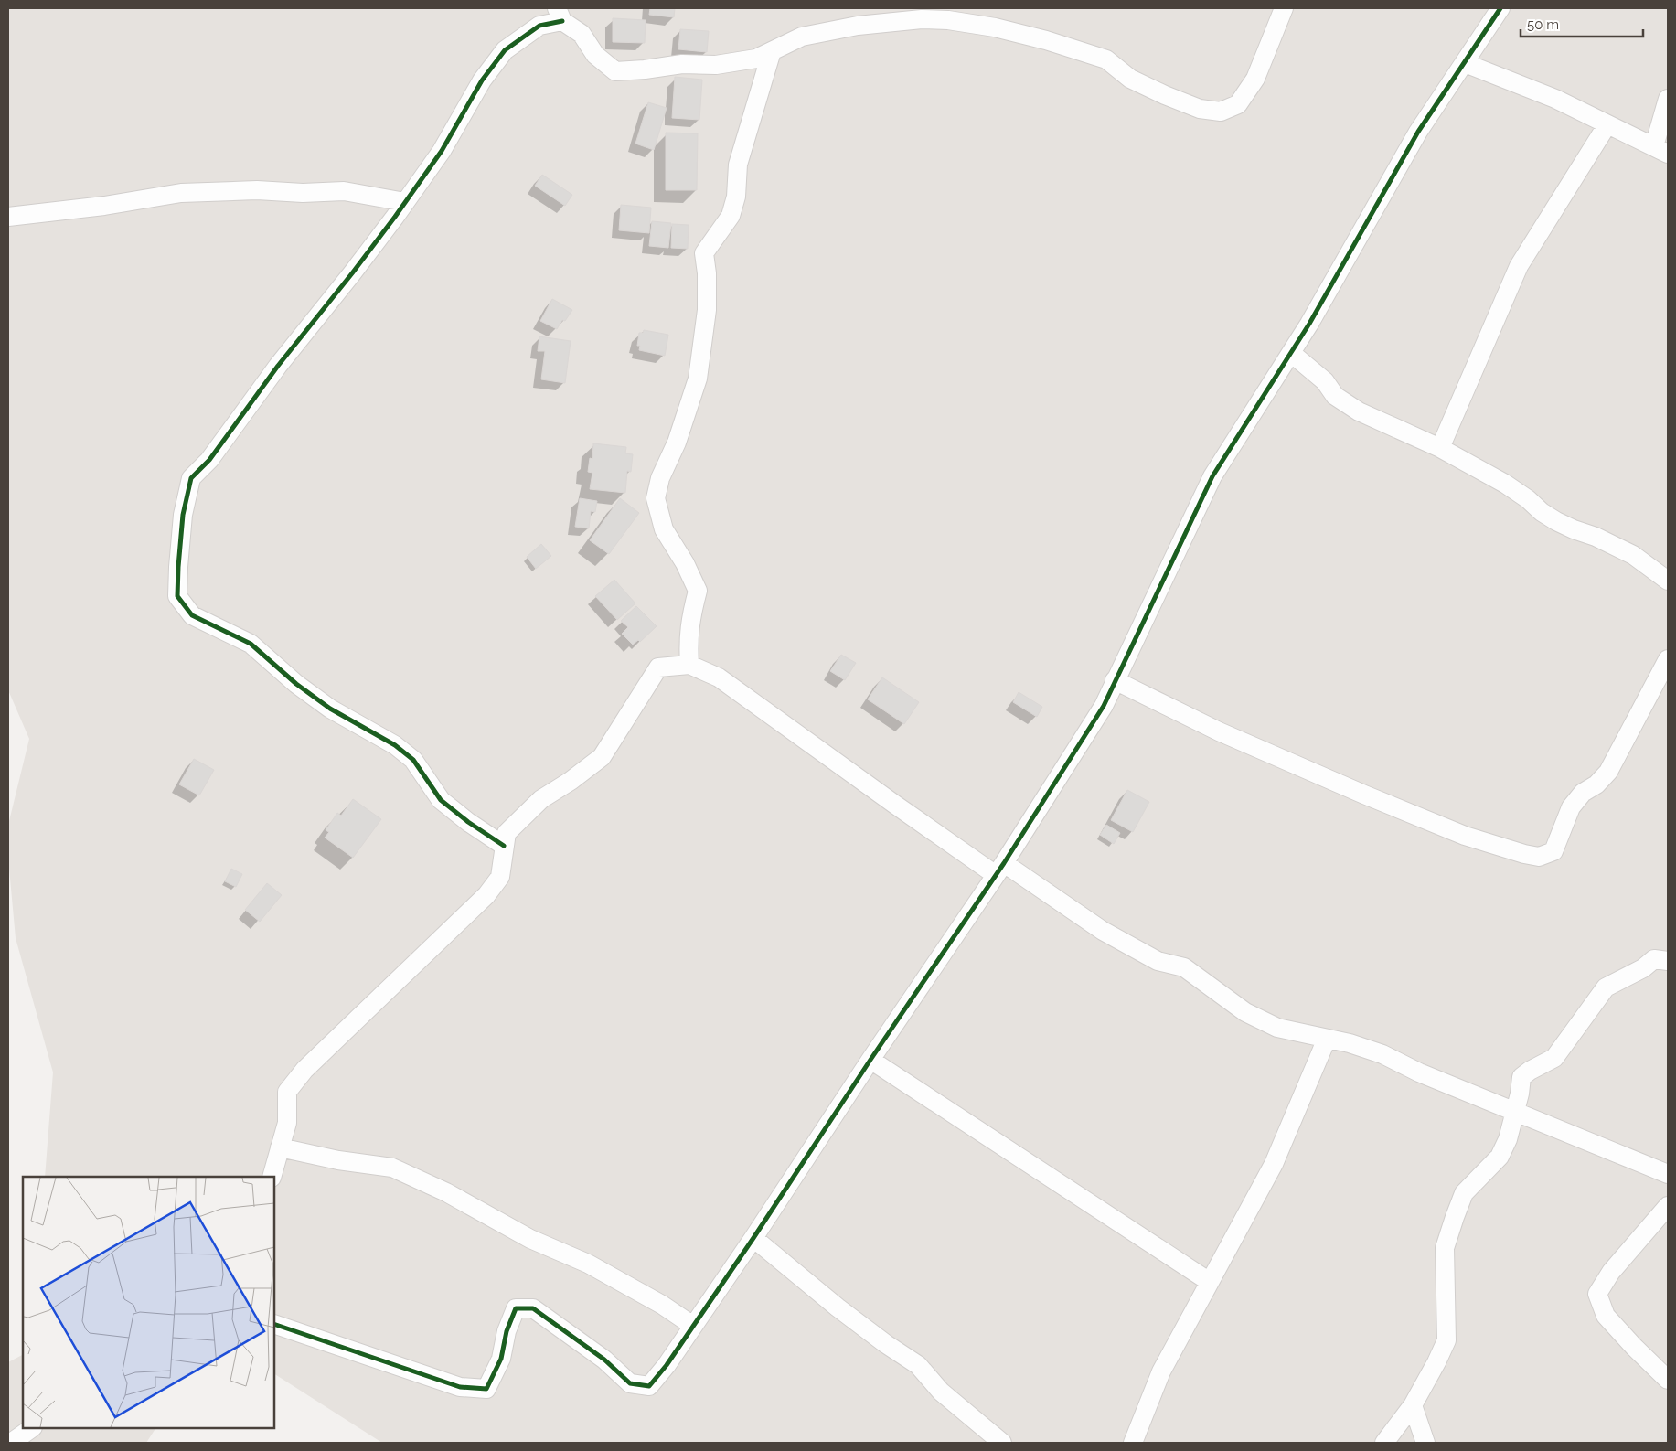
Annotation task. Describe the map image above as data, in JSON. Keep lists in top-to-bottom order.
{
  "scale_bar": "50 m"
}
